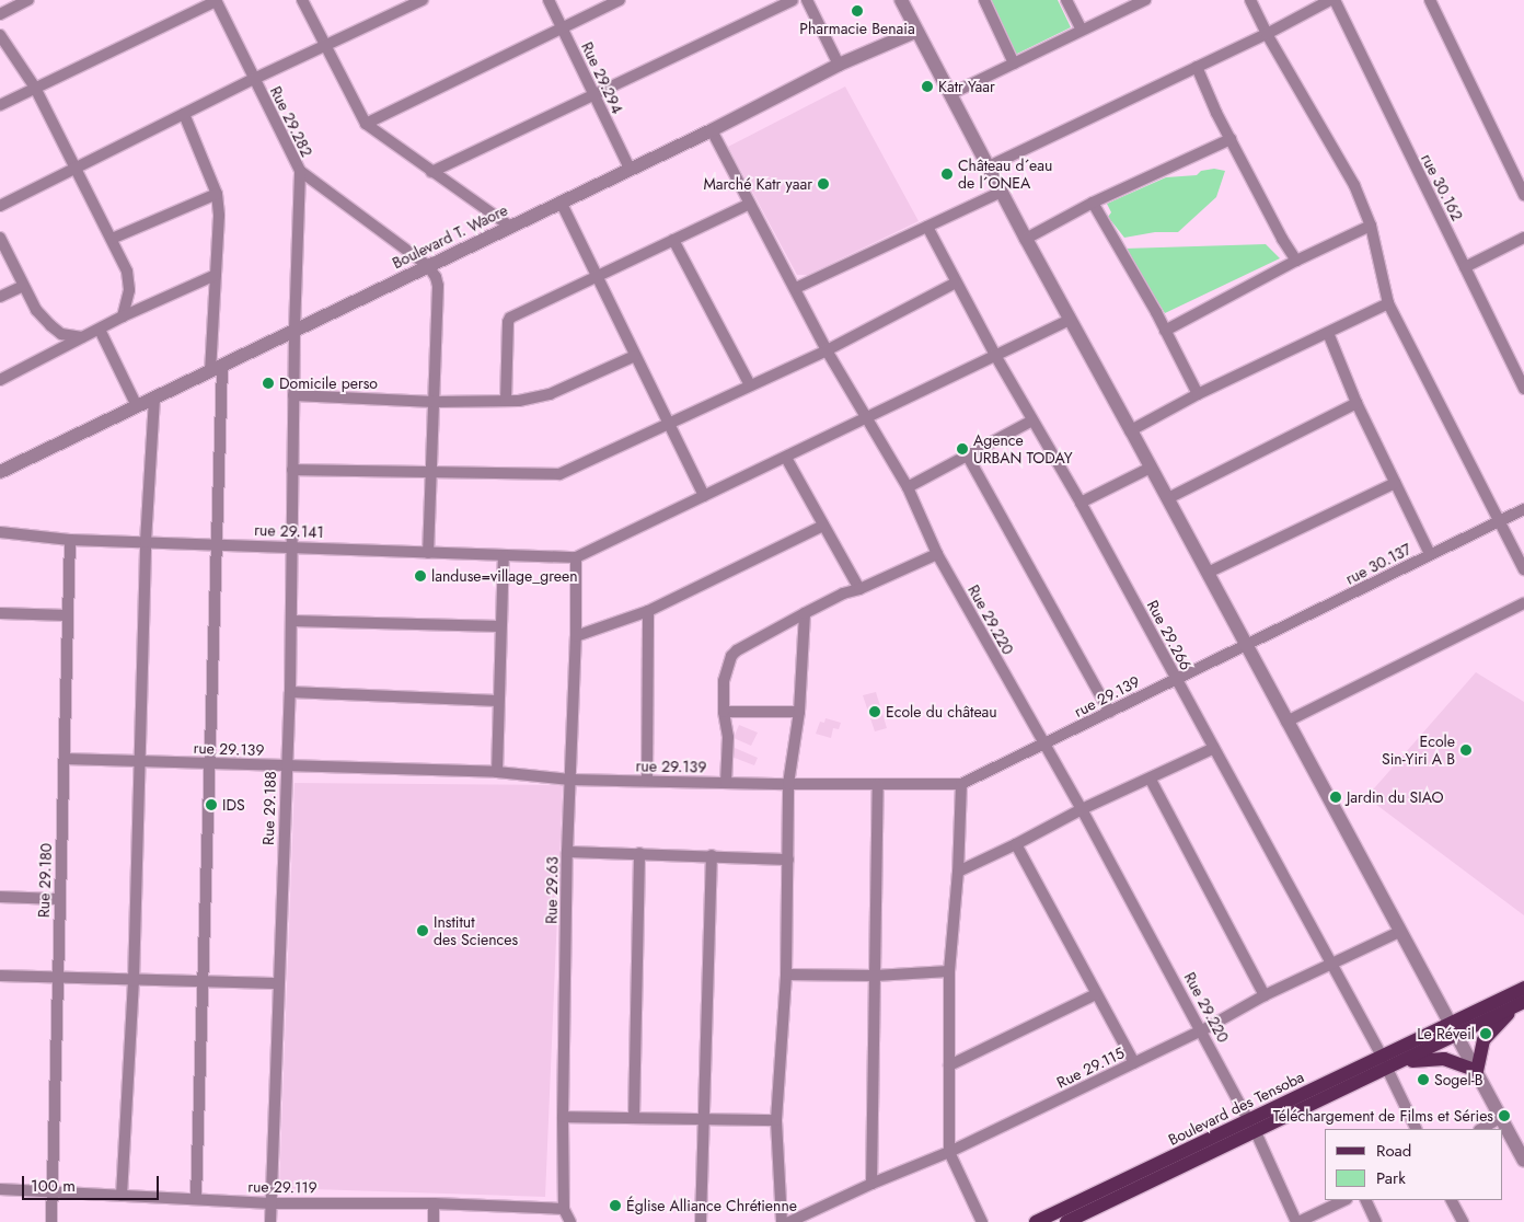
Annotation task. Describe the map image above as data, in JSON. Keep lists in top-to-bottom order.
{
  "streets": {
    "main road": ["Boulevard des Tensoba"],
    "street": [
      "Rue 29.294",
      "Rue 29.282",
      "rue 30.162",
      "Boulevard T. Waore",
      "rue 29.141",
      "rue 30.137",
      "Rue 29.220",
      "Rue 29.266",
      "rue 29.139",
      "Rue 29.188",
      "Rue 29.180",
      "Rue 29.63",
      "Rue 29.115",
      "rue 29.119"
    ]
  },
  "crossings": [
    ["Rue 29.294", "Boulevard T. Waore"],
    ["Rue 29.282", "Boulevard T. Waore"],
    ["Rue 29.282", "Rue 29.188"],
    ["Boulevard T. Waore", "Rue 29.220"],
    ["Boulevard T. Waore", "Rue 29.188"],
    ["rue 29.141", "Rue 29.188"],
    ["rue 29.141", "Rue 29.180"],
    ["rue 29.141", "Rue 29.63"],
    ["rue 30.137", "rue 29.139"],
    ["Rue 29.220", "rue 29.139"],
    ["Rue 29.220", "Rue 29.115"],
    ["Rue 29.220", "Boulevard des Tensoba"],
    ["Rue 29.266", "rue 29.139"],
    ["Rue 29.266", "Rue 29.115"],
    ["Rue 29.266", "Boulevard des Tensoba"],
    ["rue 29.139", "Rue 29.188"],
    ["rue 29.139", "Rue 29.180"],
    ["rue 29.139", "Rue 29.63"],
    ["Rue 29.188", "rue 29.119"],
    ["Rue 29.180", "rue 29.119"],
    ["Rue 29.63", "rue 29.119"]
  ],
  "places": [
    "Pharmacie Benaia",
    "Katr Yaar",
    "Château d´eau de l´ONEA",
    "Marché Katr yaar",
    "Domicile perso",
    "Agence URBAN TODAY",
    "landuse=village_green",
    "Ecole du château",
    "Ecole Sin-Yiri A B",
    "Jardin du SIAO",
    "IDS",
    "Institut des Sciences",
    "Le Réveil",
    "Sogel-B",
    "Téléchargement de Films et Séries",
    "Église Alliance Chrétienne"
  ],
  "legend": ["Road", "Park"],
  "scale_bar": "100 m"
}
